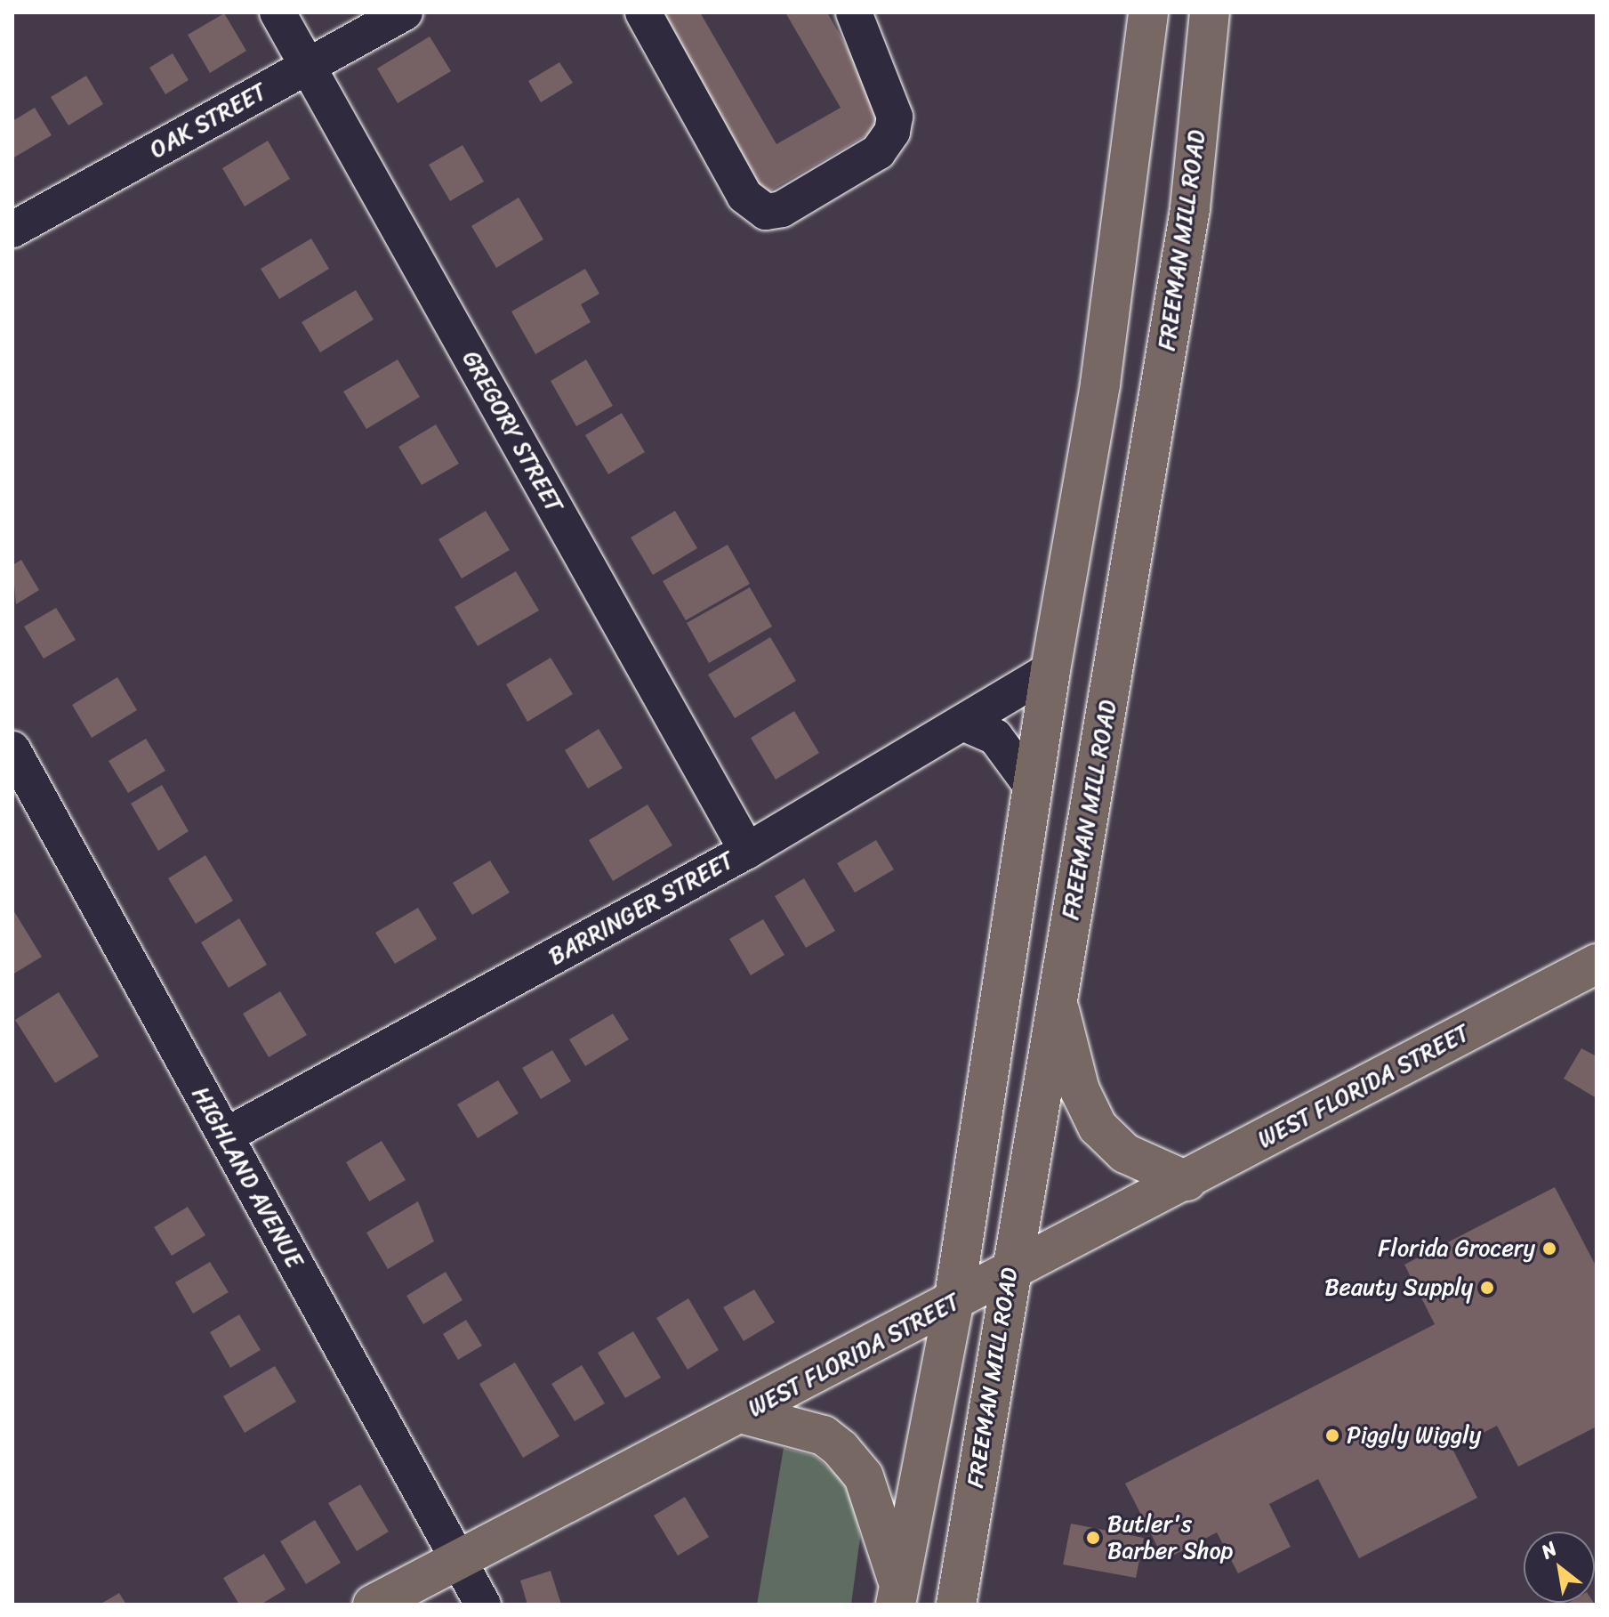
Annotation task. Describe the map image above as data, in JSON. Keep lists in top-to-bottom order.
{
  "streets": {
    "main road": ["FREEMAN MILL ROAD", "WEST FLORIDA STREET"],
    "street": [
      "OAK STREET",
      "GREGORY STREET",
      "BARRINGER STREET",
      "HIGHLAND AVENUE"
    ]
  },
  "crossings": [
    ["OAK STREET", "GREGORY STREET"],
    ["FREEMAN MILL ROAD", "WEST FLORIDA STREET"],
    ["GREGORY STREET", "BARRINGER STREET"],
    ["BARRINGER STREET", "HIGHLAND AVENUE"],
    ["WEST FLORIDA STREET", "HIGHLAND AVENUE"]
  ],
  "places": [
    "Florida Grocery",
    "Beauty Supply",
    "Piggly Wiggly",
    "Butler's Barber Shop"
  ],
  "north": "top left"
}
